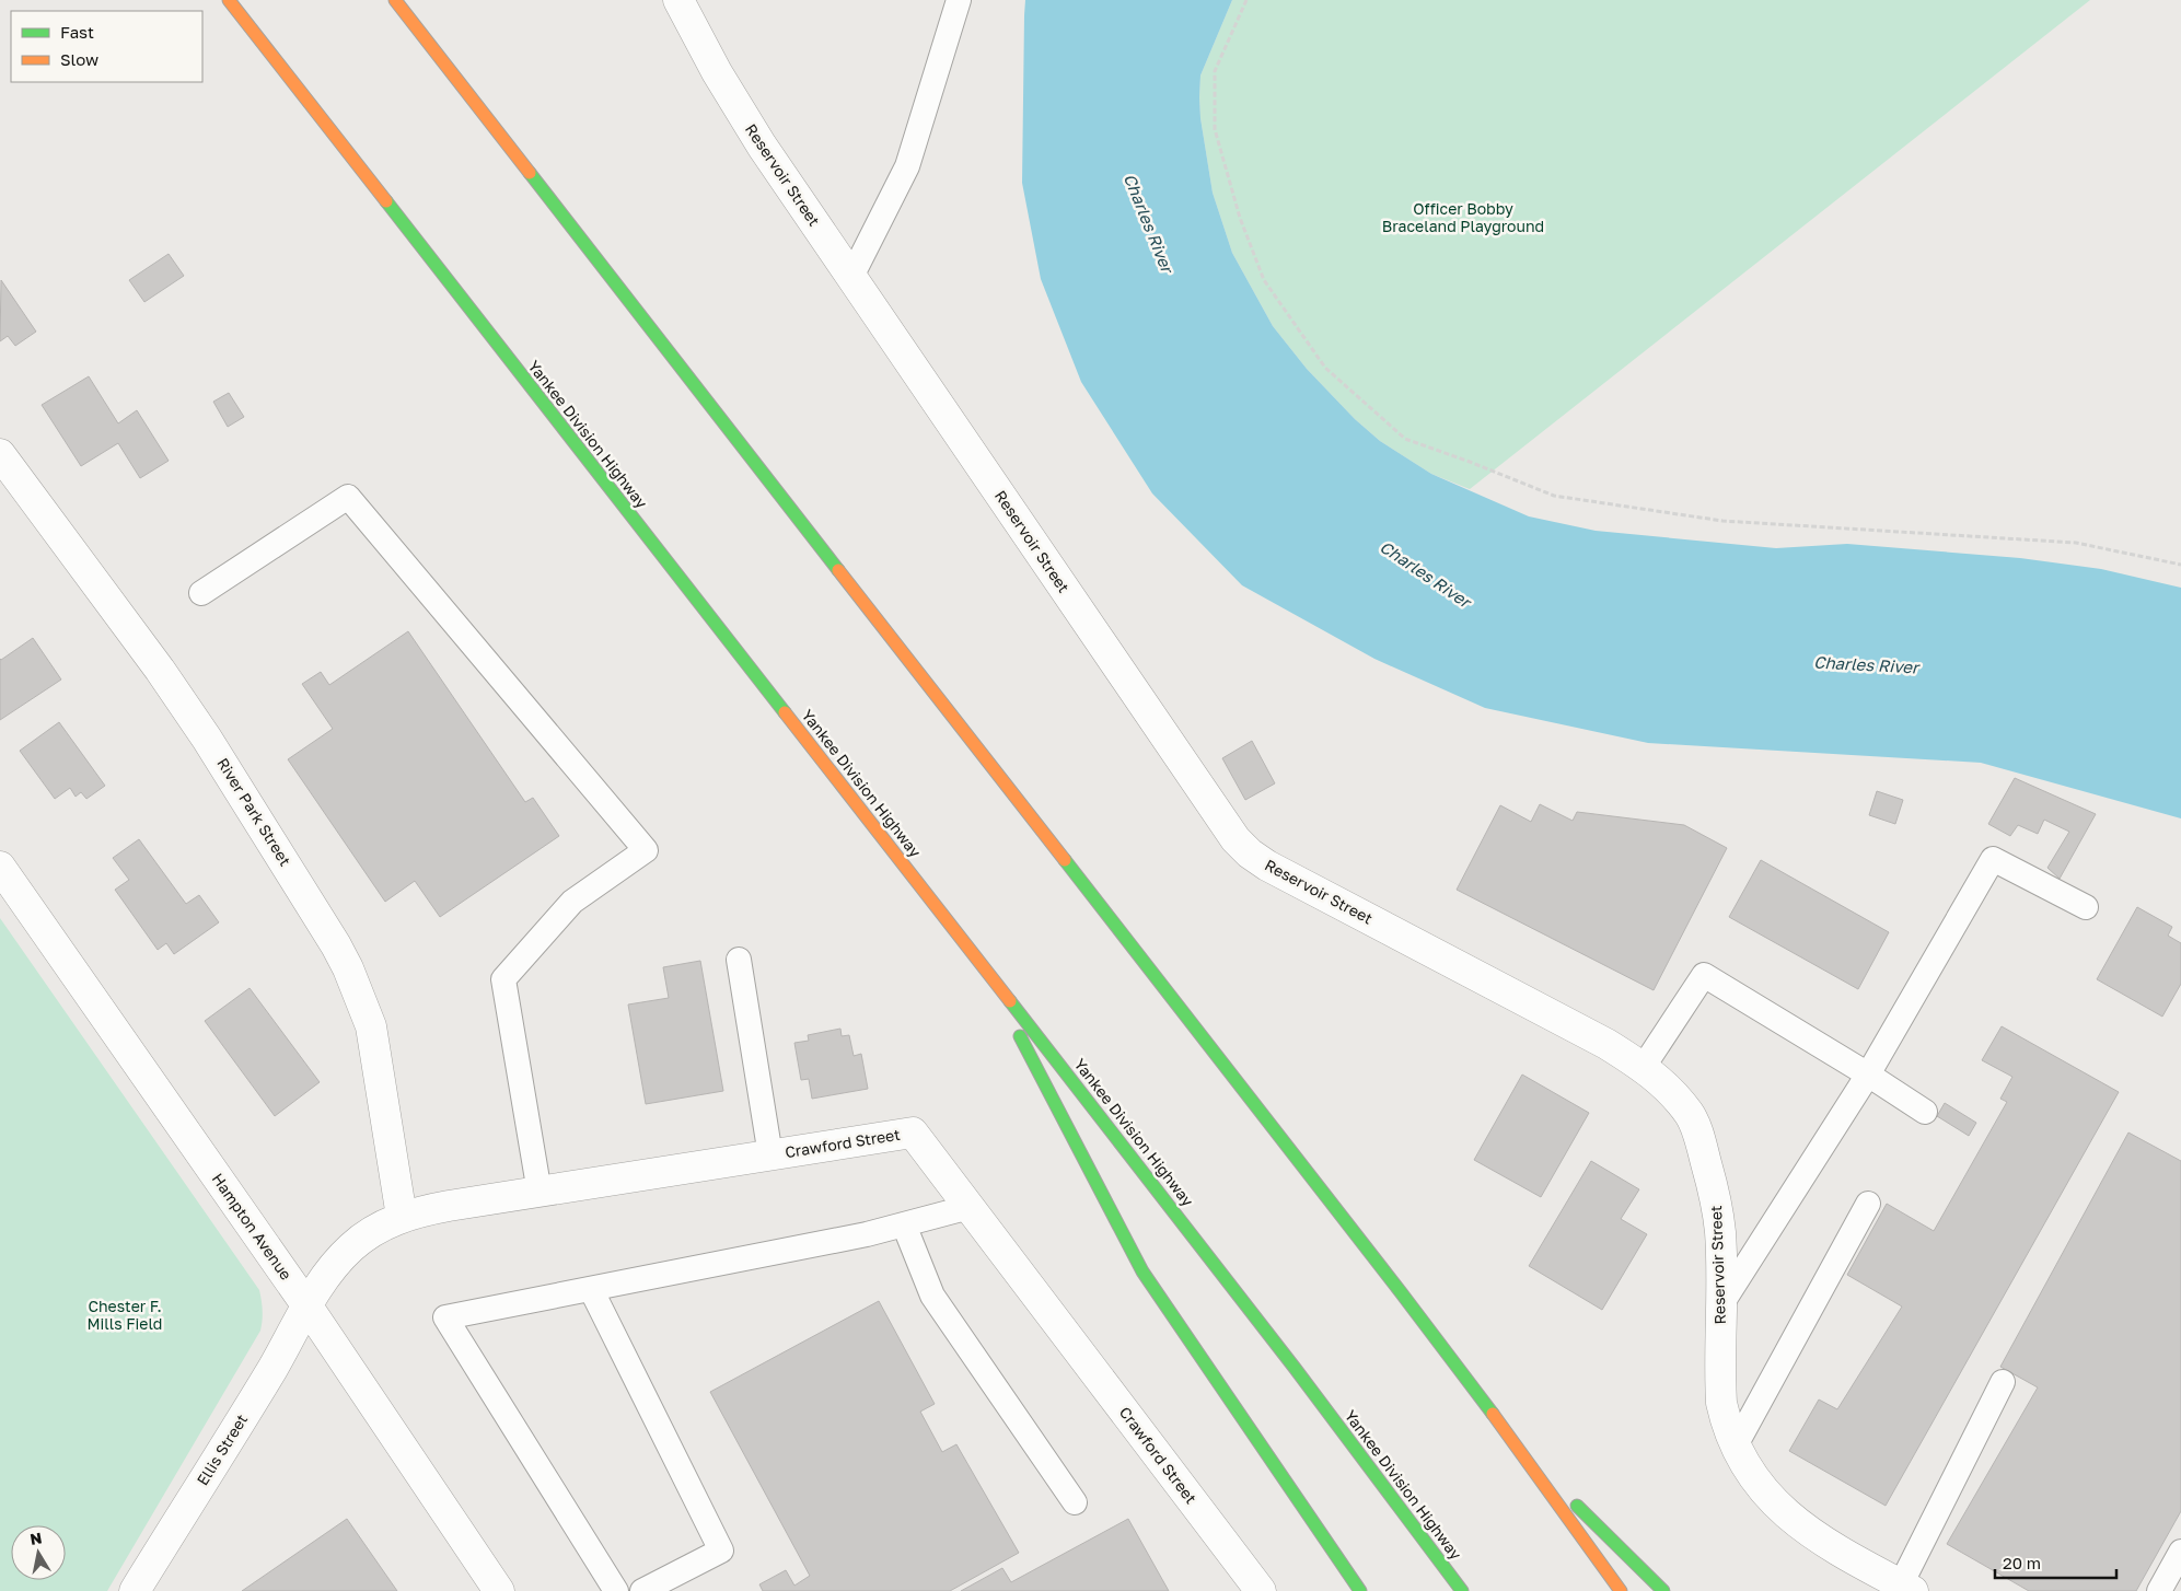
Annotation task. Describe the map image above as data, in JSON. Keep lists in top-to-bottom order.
{
  "streets": {
    "highway": ["Yankee Division Highway"],
    "street": [
      "Reservoir Street",
      "River Park Street",
      "Crawford Street",
      "Hampton Avenue",
      "Ellis Street"
    ]
  },
  "crossings": [
    ["River Park Street", "Crawford Street"],
    ["Crawford Street", "Hampton Avenue"],
    ["Crawford Street", "Ellis Street"],
    ["Hampton Avenue", "Ellis Street"]
  ],
  "water": ["Charles River"],
  "parks": ["Officer Bobby Braceland Playground", "Chester F. Mills Field"],
  "legend": ["Fast", "Slow"],
  "scale_bar": "20 m",
  "north": "top"
}
